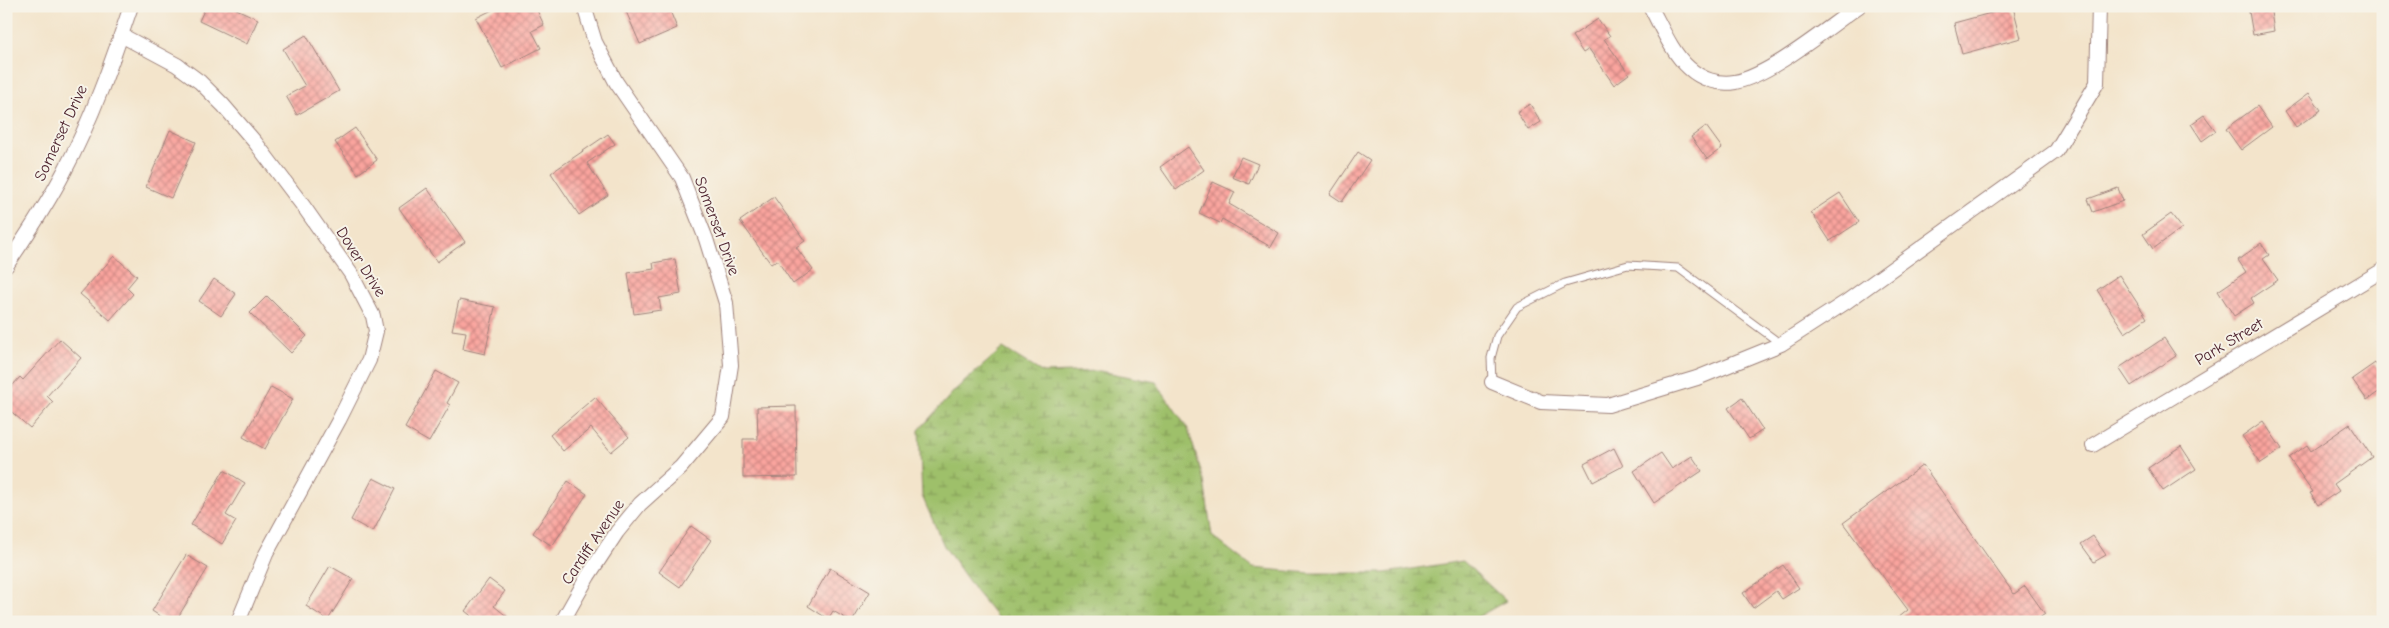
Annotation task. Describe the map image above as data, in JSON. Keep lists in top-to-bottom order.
{
  "streets": {
    "street": [
      "Somerset Drive",
      "Dover Drive",
      "Park Street",
      "Cardiff Avenue"
    ]
  },
  "crossings": [
    ["Somerset Drive", "Dover Drive"],
    ["Somerset Drive", "Cardiff Avenue"]
  ]
}
